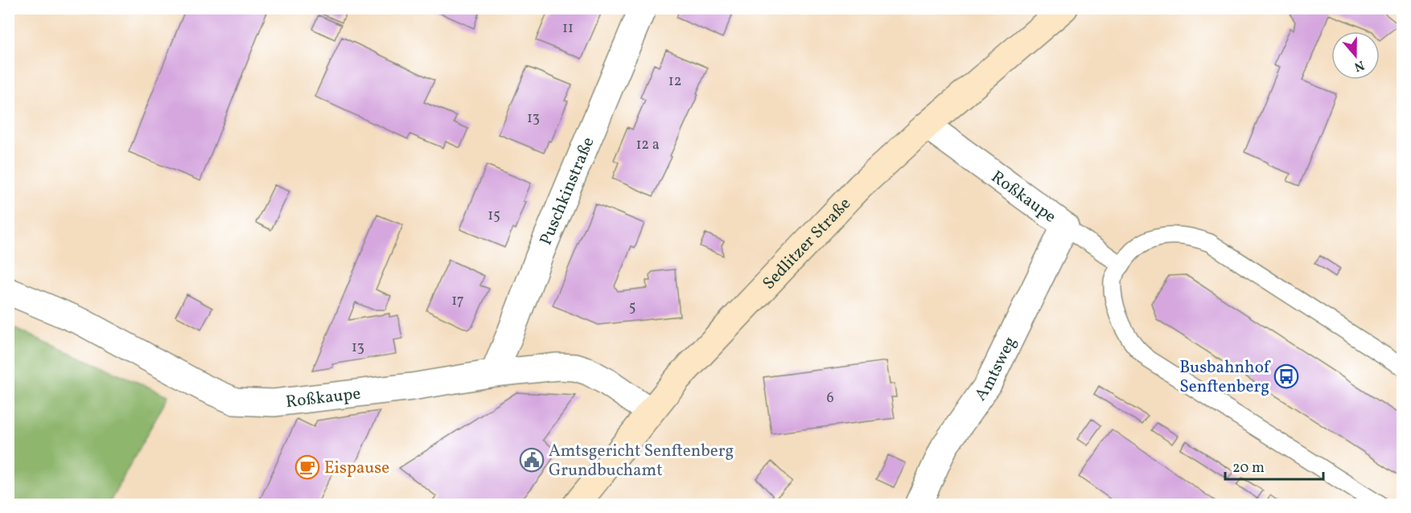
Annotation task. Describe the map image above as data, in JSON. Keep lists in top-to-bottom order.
{
  "streets": {
    "main road": ["Sedlitzer Straße"],
    "street": ["Puschkinstraße", "Roßkaupe", "Amtsweg"]
  },
  "crossings": [
    ["Puschkinstraße", "Roßkaupe"],
    ["Roßkaupe", "Sedlitzer Straße"],
    ["Roßkaupe", "Amtsweg"]
  ],
  "places": {
    "bus stop": ["Busbahnhof Senftenberg"],
    "public building": ["Amtsgericht Senftenberg Grundbuchamt"],
    "cafe": ["Eispause"]
  },
  "house_numbers": [
    "11",
    "12",
    "13",
    "12 a",
    "15",
    "17",
    "5",
    "13",
    "6"
  ],
  "scale_bar": "20 m",
  "north": "bottom"
}
